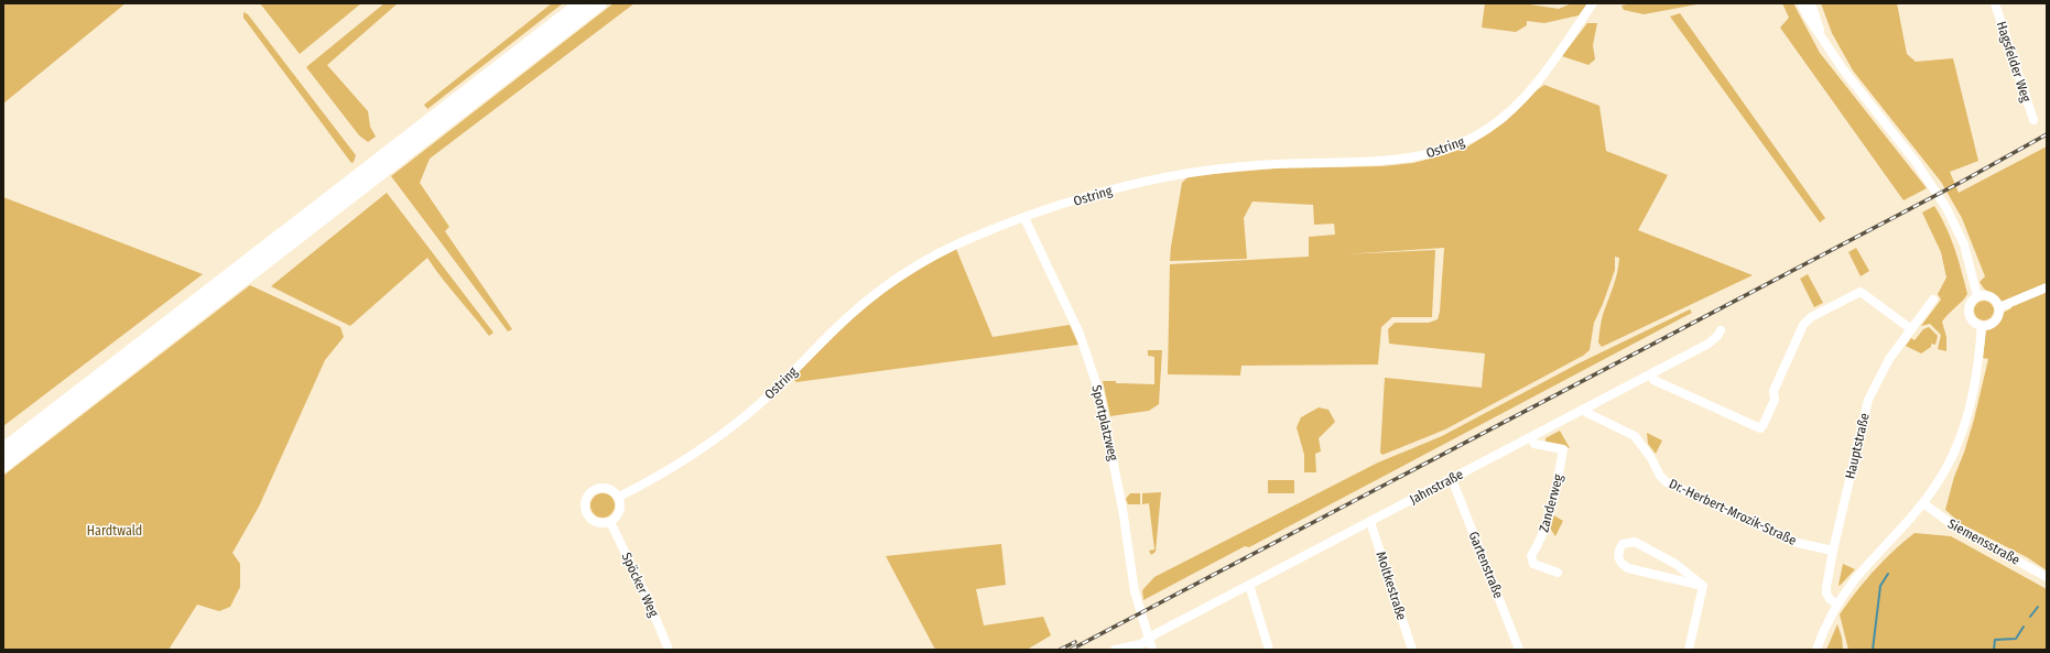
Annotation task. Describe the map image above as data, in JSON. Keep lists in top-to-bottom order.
{
  "streets": {
    "street": [
      "Hagsfelder Weg",
      "Ostring",
      "Sportplatzweg",
      "Hauptstraße",
      "Jahnstraße",
      "Zanderweg",
      "Dr.-Herbert-Mrozik-Straße",
      "Siemensstraße",
      "Gartenstraße",
      "Spöcker Weg",
      "Moltkestraße"
    ]
  },
  "crossings": [
    ["Ostring", "Sportplatzweg"],
    ["Ostring", "Spöcker Weg"],
    ["Sportplatzweg", "Jahnstraße"],
    ["Hauptstraße", "Dr.-Herbert-Mrozik-Straße"],
    ["Jahnstraße", "Zanderweg"],
    ["Jahnstraße", "Dr.-Herbert-Mrozik-Straße"],
    ["Jahnstraße", "Gartenstraße"],
    ["Jahnstraße", "Moltkestraße"]
  ],
  "parks": ["Hardtwald"]
}
